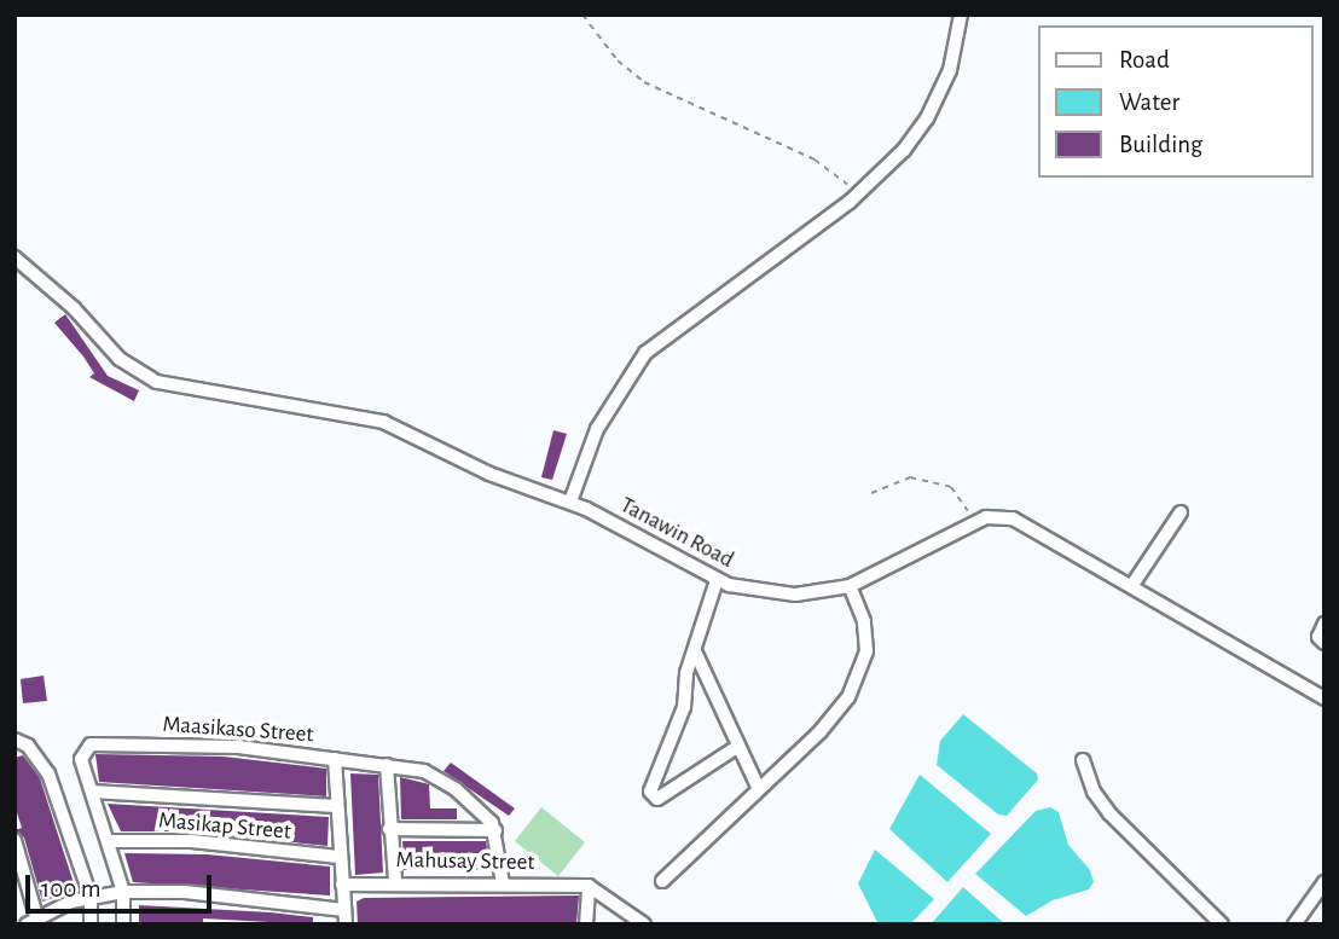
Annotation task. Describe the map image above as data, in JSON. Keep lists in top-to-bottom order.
{
  "streets": {
    "street": [
      "Tanawin Road",
      "Maasikaso Street",
      "Masikap Street",
      "Mahusay Street"
    ]
  },
  "crossings": [
    ["Maasikaso Street", "Masikap Street"]
  ],
  "legend": ["Road", "Water", "Building"],
  "scale_bar": "100 m"
}
